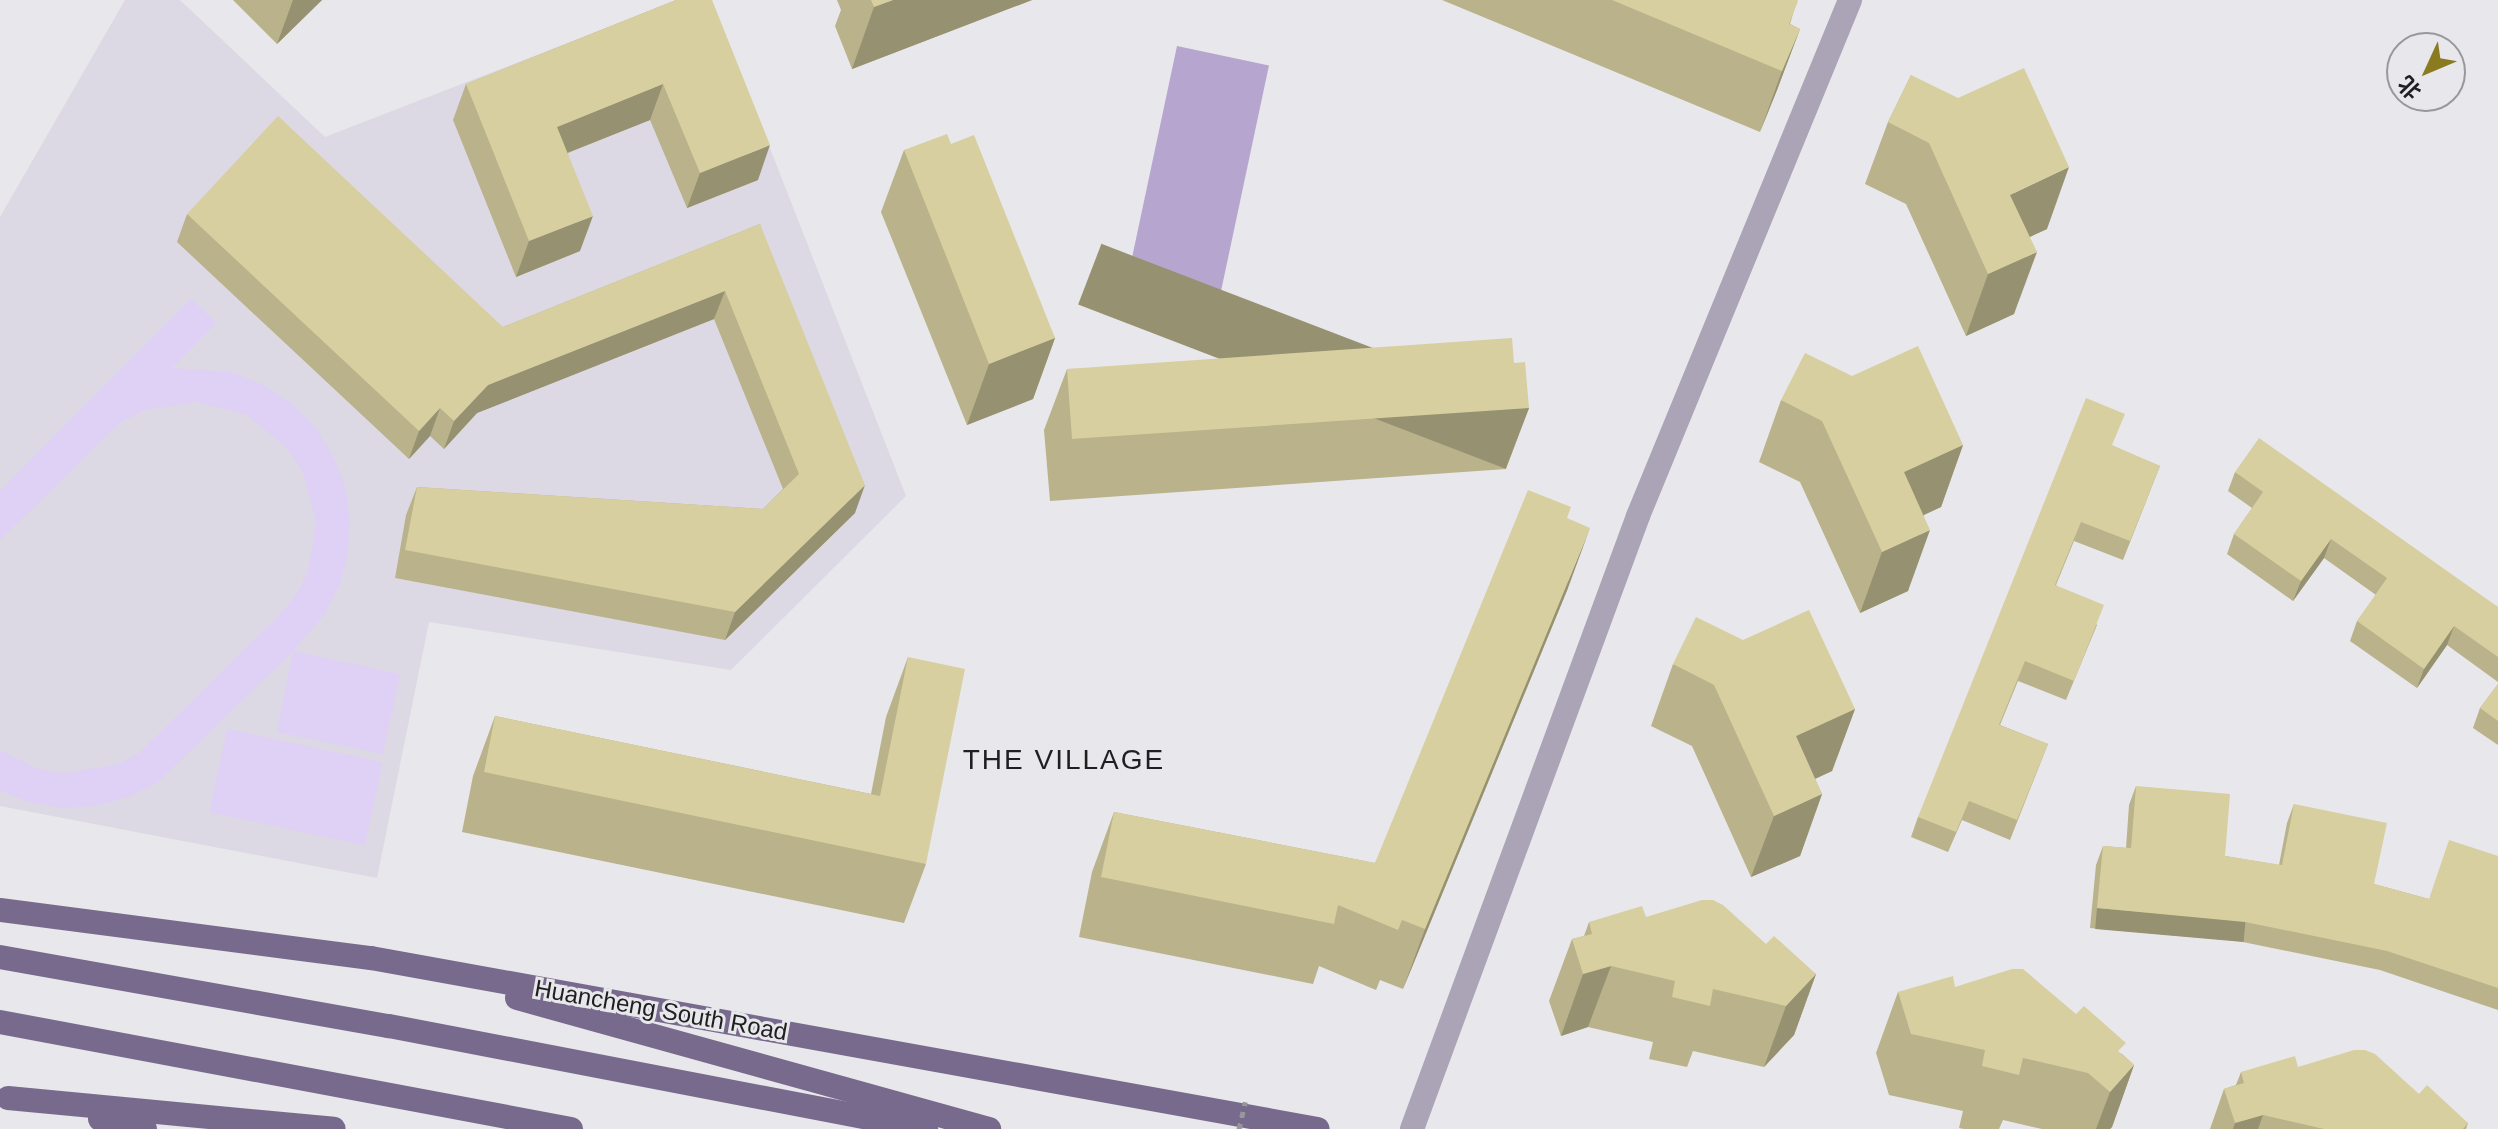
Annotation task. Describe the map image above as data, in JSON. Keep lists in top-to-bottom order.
{
  "streets": {
    "main road": ["Huancheng South Road"]
  },
  "districts": ["THE VILLAGE"],
  "north": "bottom left"
}
